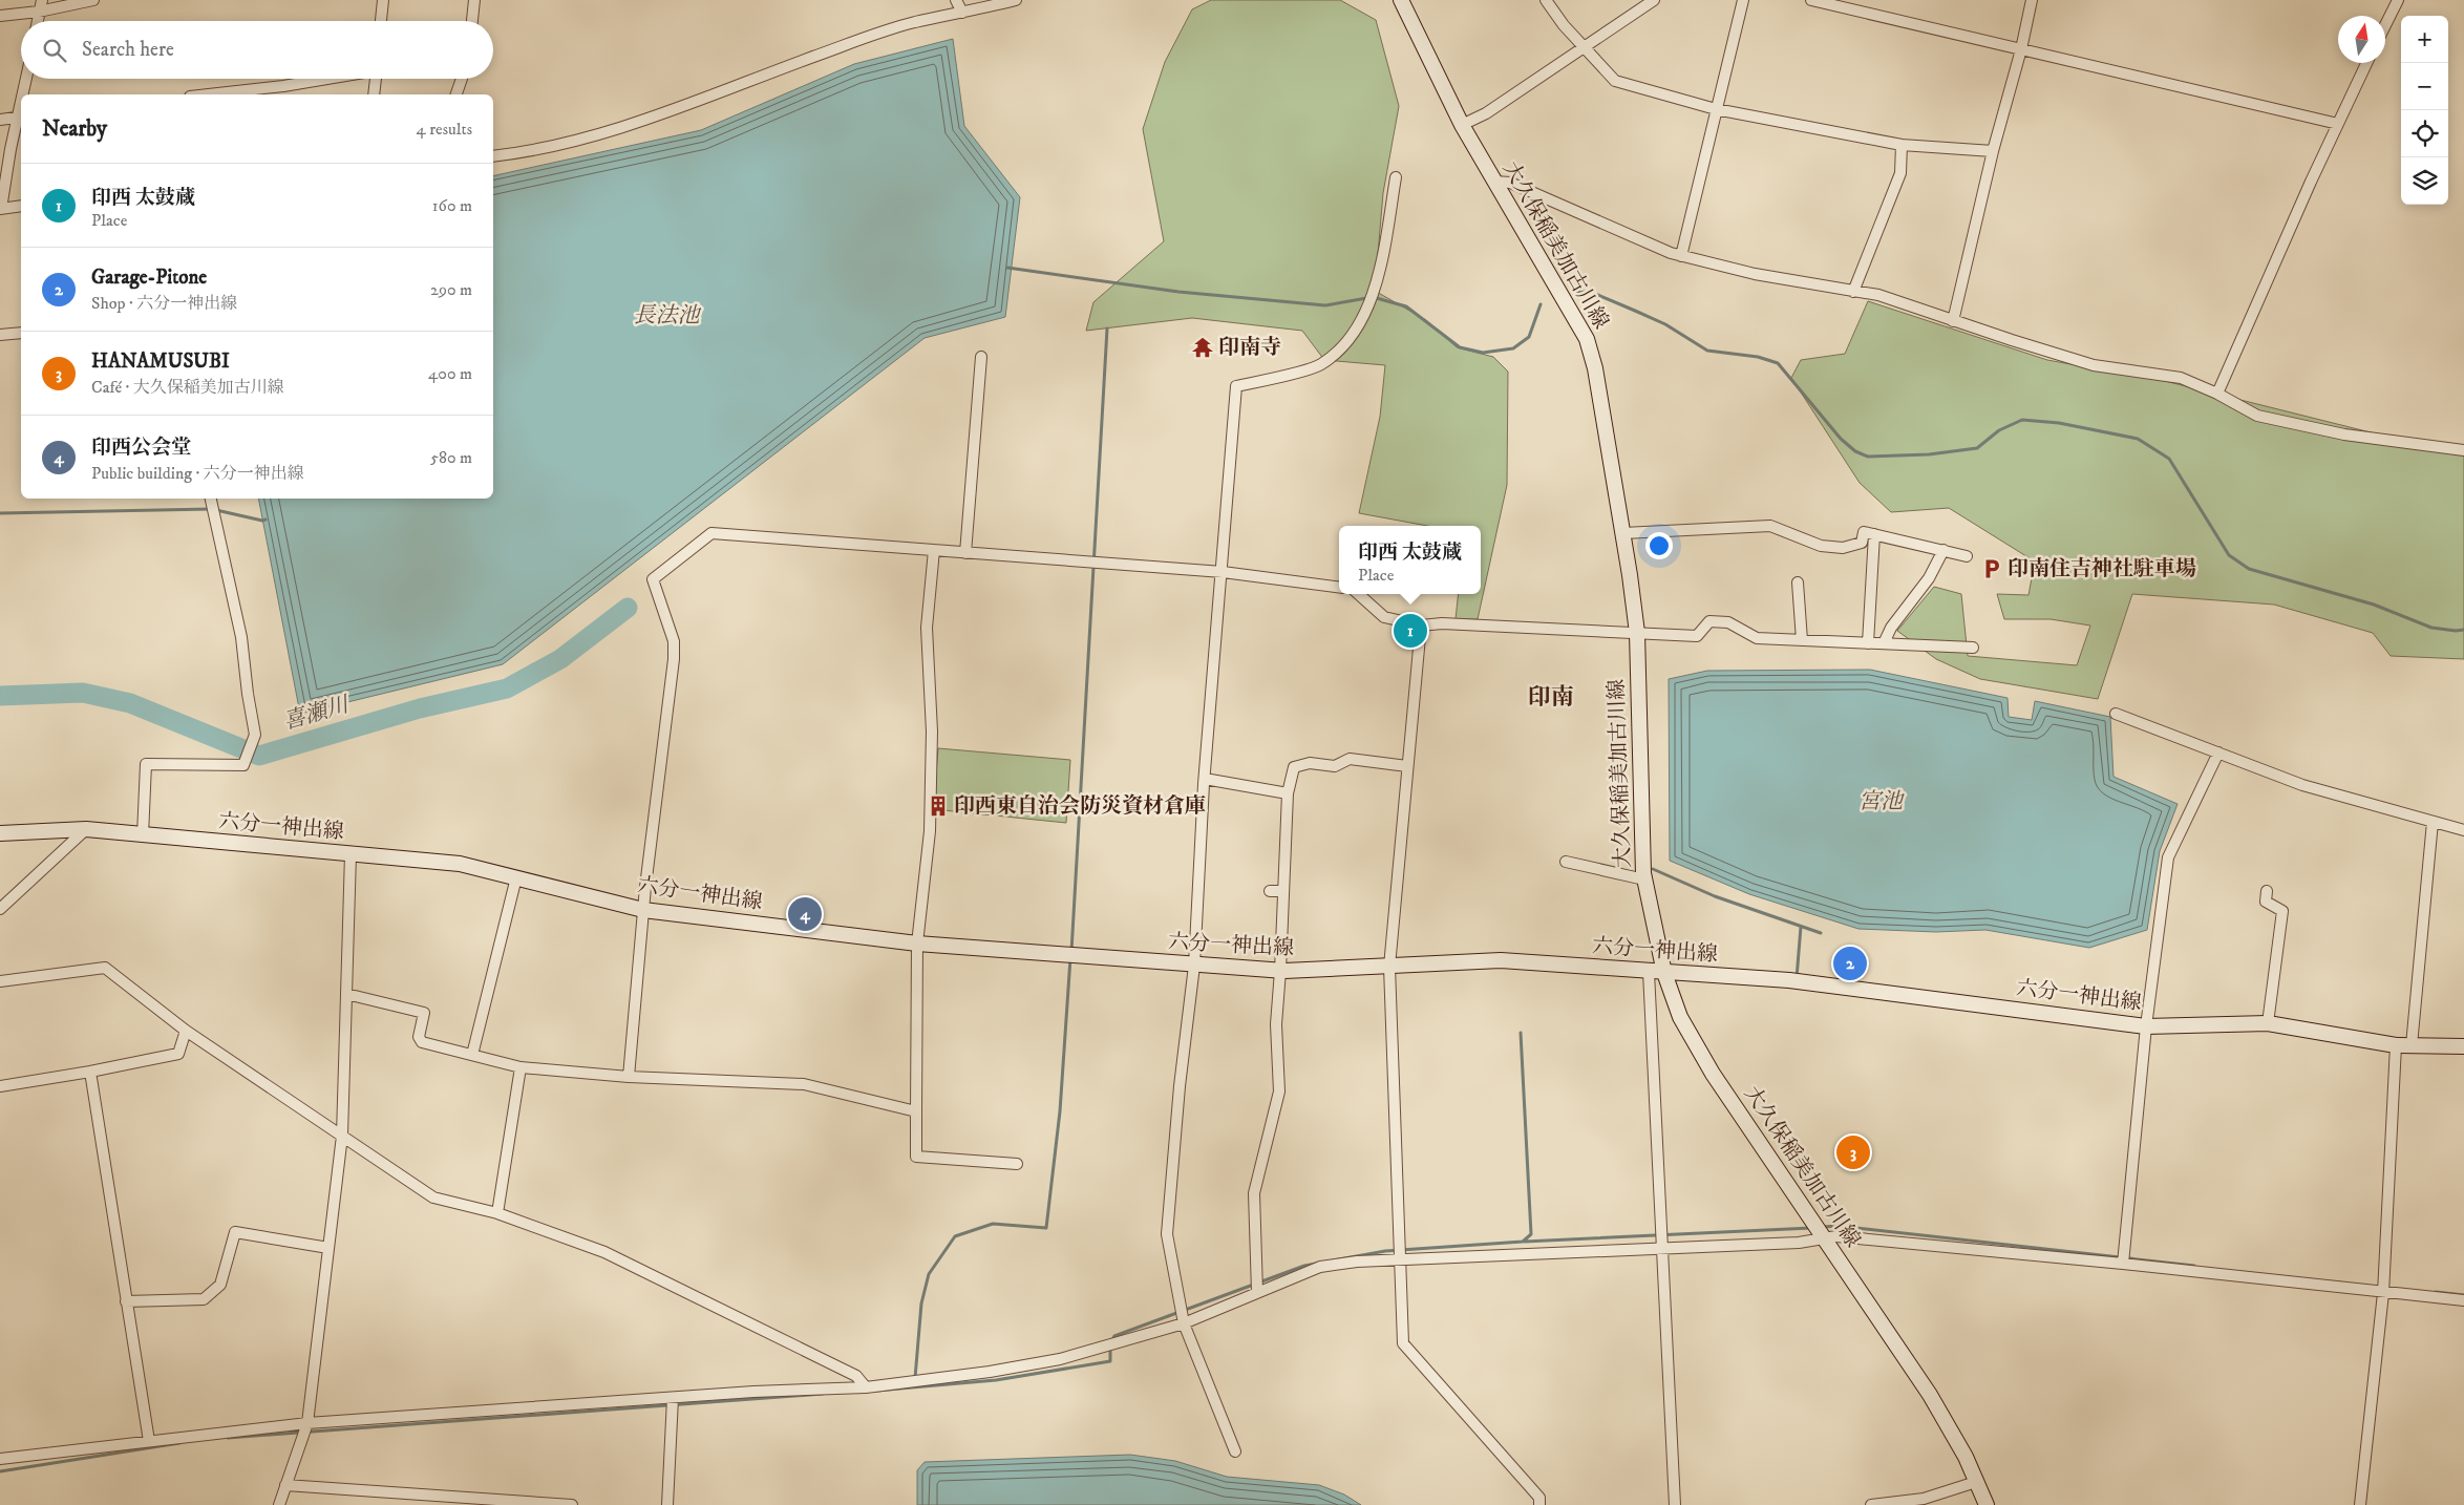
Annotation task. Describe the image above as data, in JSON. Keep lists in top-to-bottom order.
{
  "streets": {
    "main road": ["大久保稲美加古川線", "六分一神出線"]
  },
  "crossings": [
    ["大久保稲美加古川線", "六分一神出線"]
  ],
  "districts": ["印南"],
  "water": ["長法池", "喜瀬川", "宮池"],
  "places": {
    "temple": ["印南寺"],
    "parking": ["印南住吉神社駐車場"],
    "building": ["印西東自治会防災資材倉庫"]
  },
  "north": "top",
  "page": {
    "map_buttons": ["+", "−"],
    "search": "Search here",
    "heading": ["Nearby", "4 results"],
    "list": [
      {
        "mark": "1",
        "name": "印西 太鼓蔵",
        "note": "Place",
        "value": "160 m"
      },
      {
        "mark": "2",
        "name": "Garage-Pitone",
        "note": "Shop · 六分一神出線",
        "value": "290 m"
      },
      {
        "mark": "3",
        "name": "HANAMUSUBI",
        "note": "Café · 大久保稲美加古川線",
        "value": "400 m"
      },
      {
        "mark": "4",
        "name": "印西公会堂",
        "note": "Public building · 六分一神出線",
        "value": "580 m"
      }
    ],
    "popup": ["印西 太鼓蔵", "Place"],
    "pins": [
      "1",
      "4",
      "2",
      "3"
    ]
  }
}
